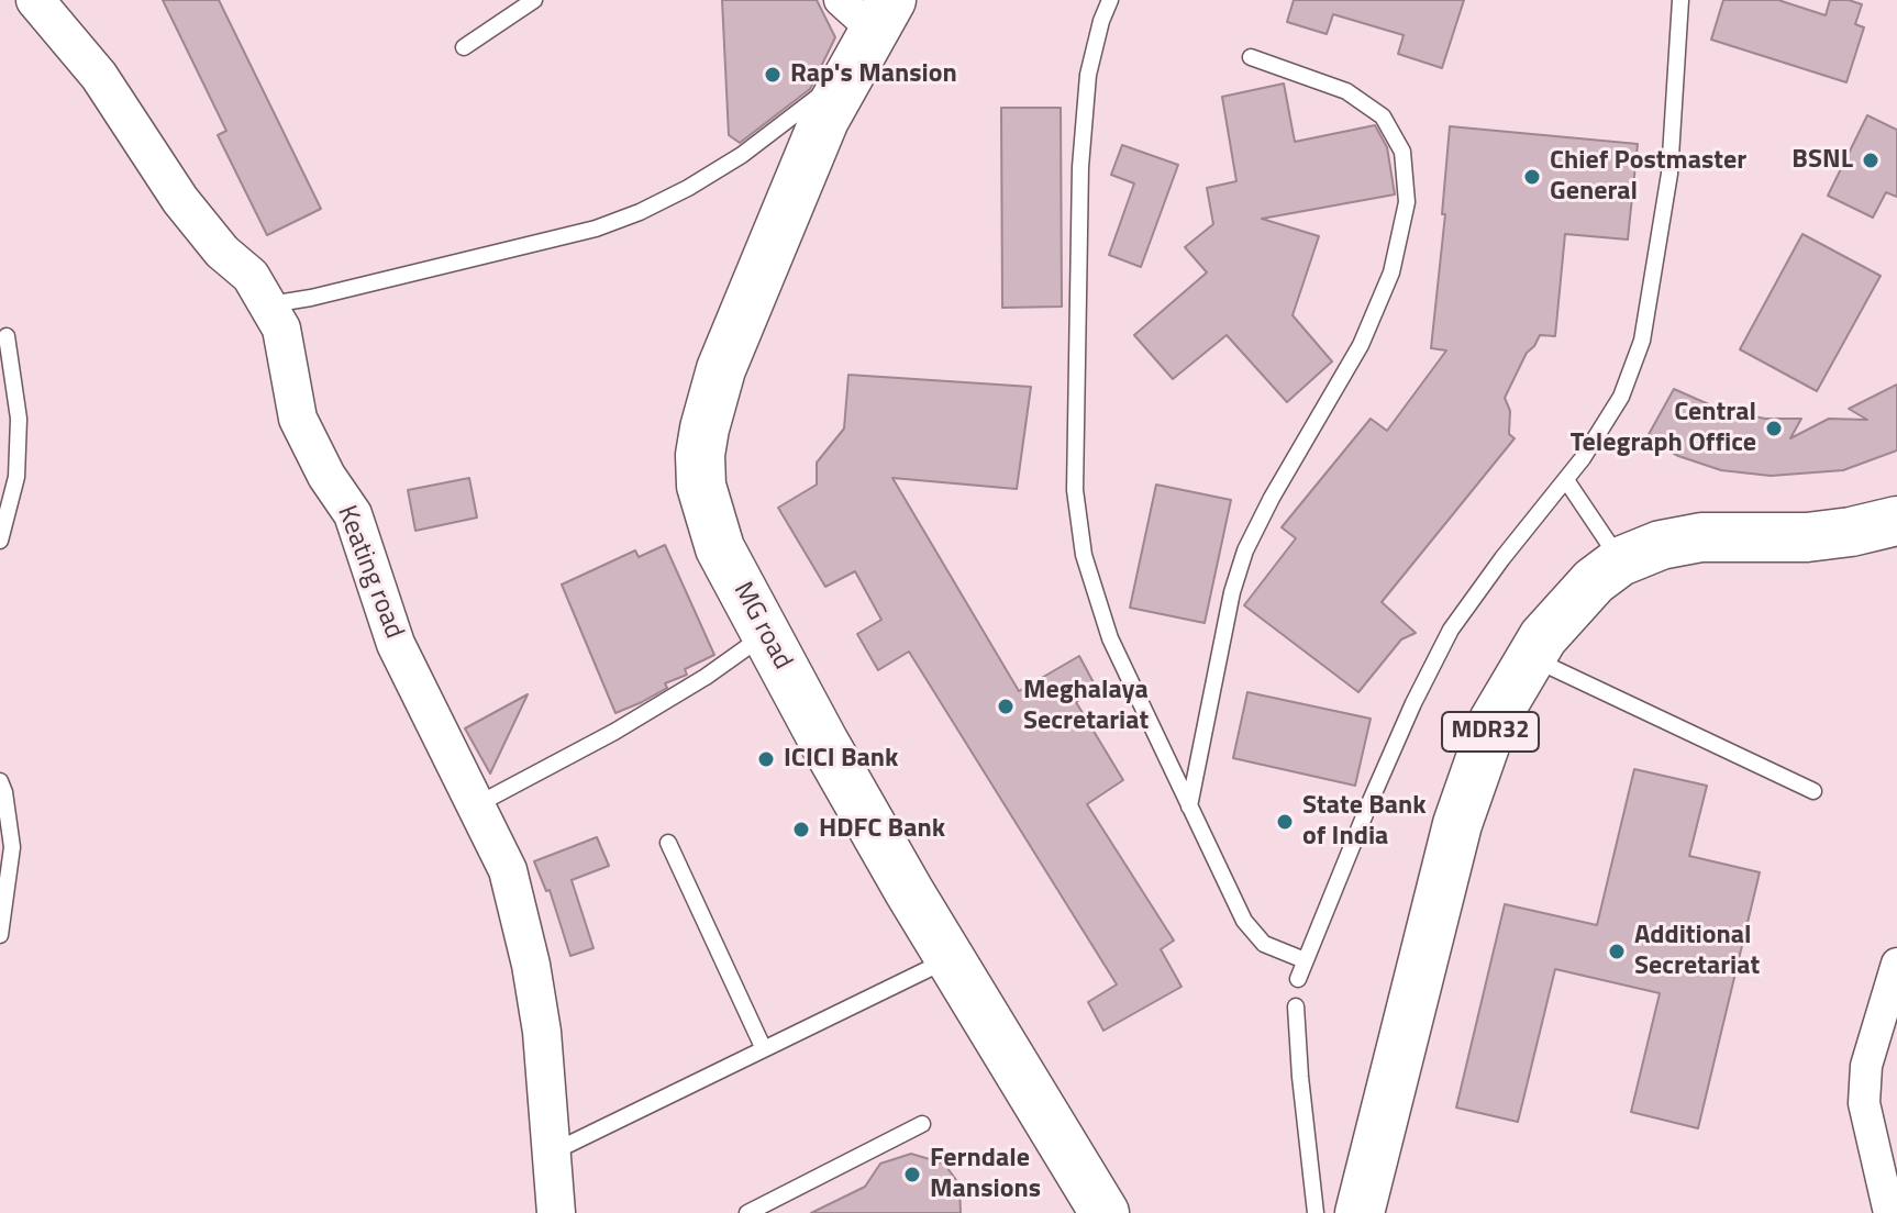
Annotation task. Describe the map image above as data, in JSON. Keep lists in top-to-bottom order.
{
  "streets": {
    "main road": ["MG road", "MDR32"],
    "street": ["Keating road"]
  },
  "places": [
    "Rap's Mansion",
    "BSNL",
    "Chief Postmaster General",
    "Central Telegraph Office",
    "Meghalaya Secretariat",
    "ICICI Bank",
    "State Bank of India",
    "HDFC Bank",
    "Additional Secretariat",
    "Ferndale Mansions"
  ]
}
